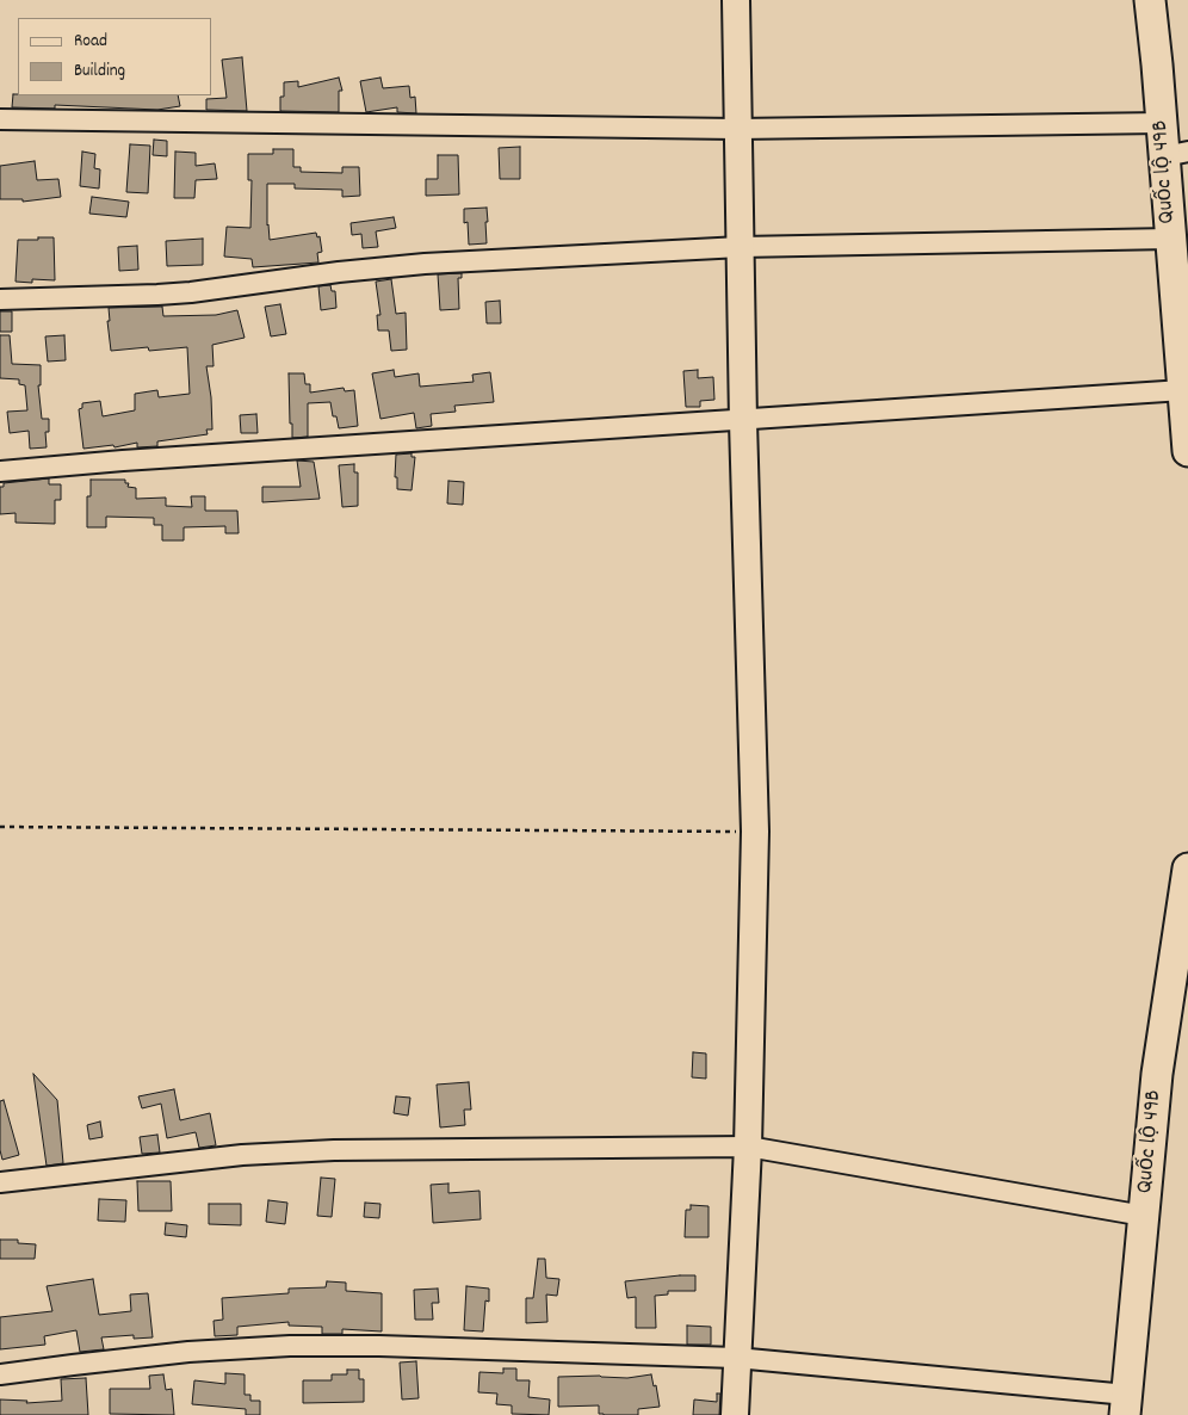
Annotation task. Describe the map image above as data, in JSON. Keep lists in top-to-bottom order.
{
  "streets": {
    "main road": ["Quốc lộ 49B"]
  },
  "legend": ["Road", "Building"]
}
